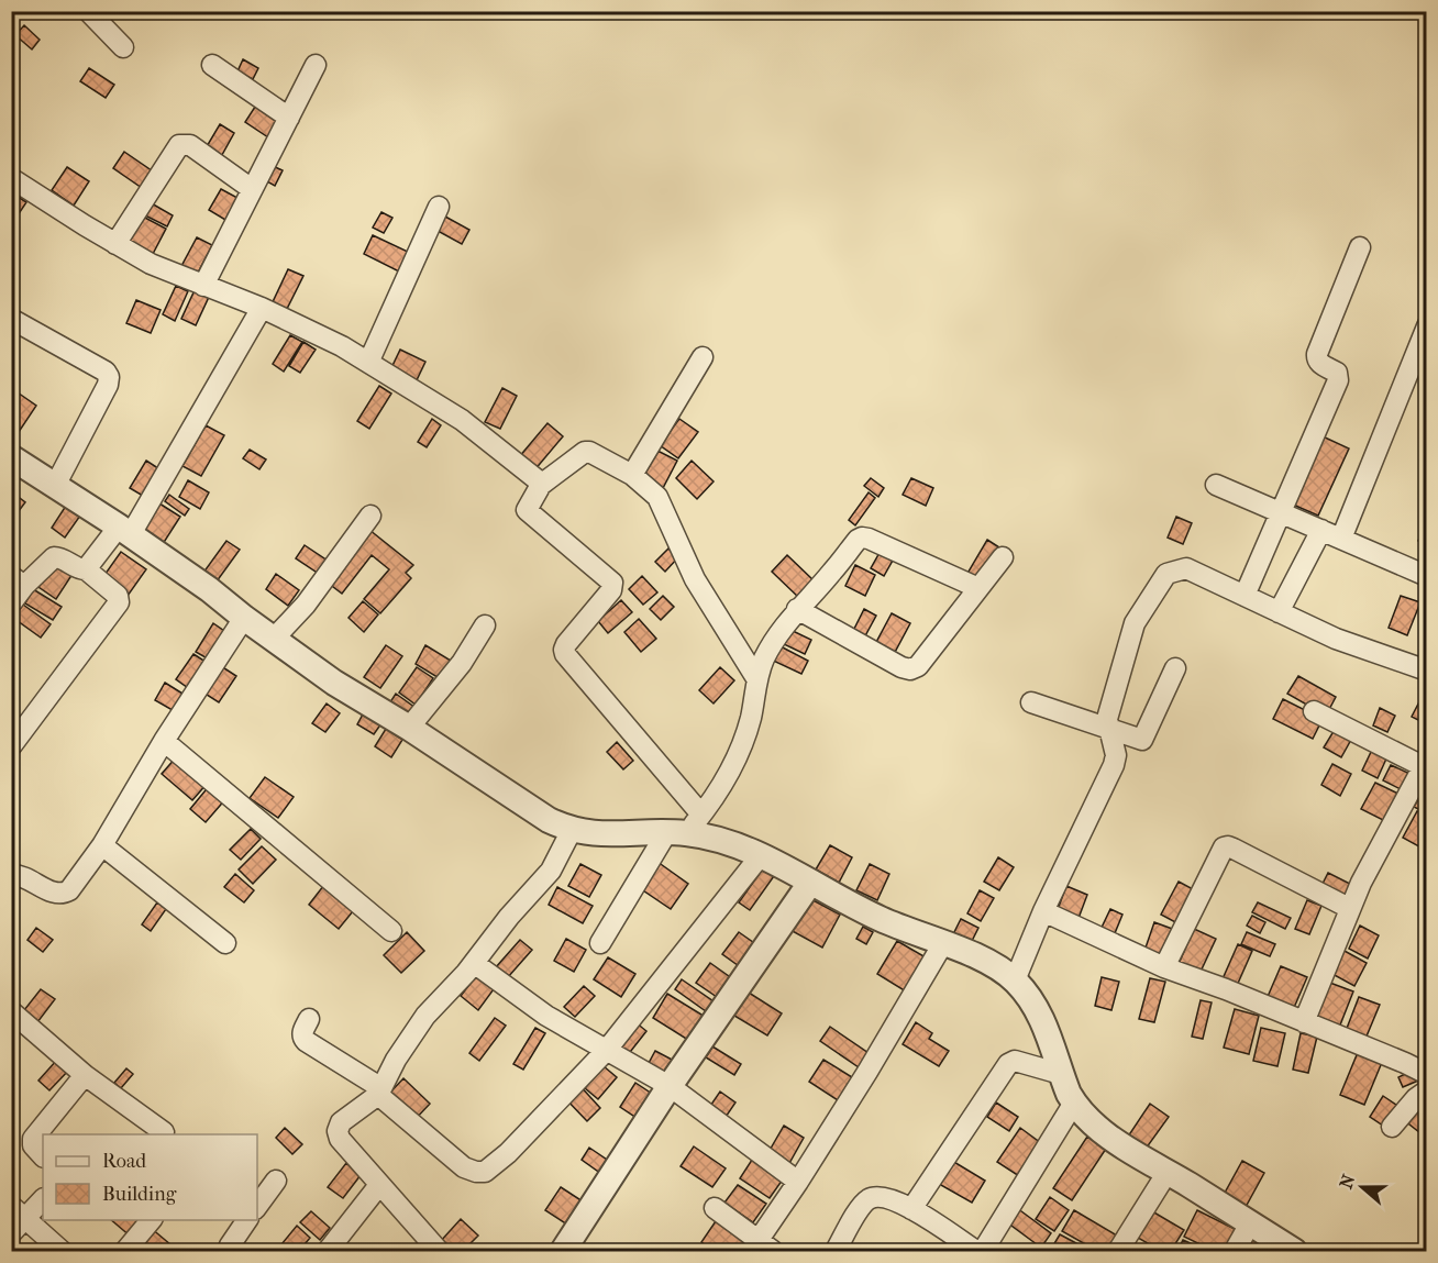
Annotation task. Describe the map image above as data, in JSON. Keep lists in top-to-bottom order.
{
  "legend": ["Road", "Building"],
  "north": "left"
}
